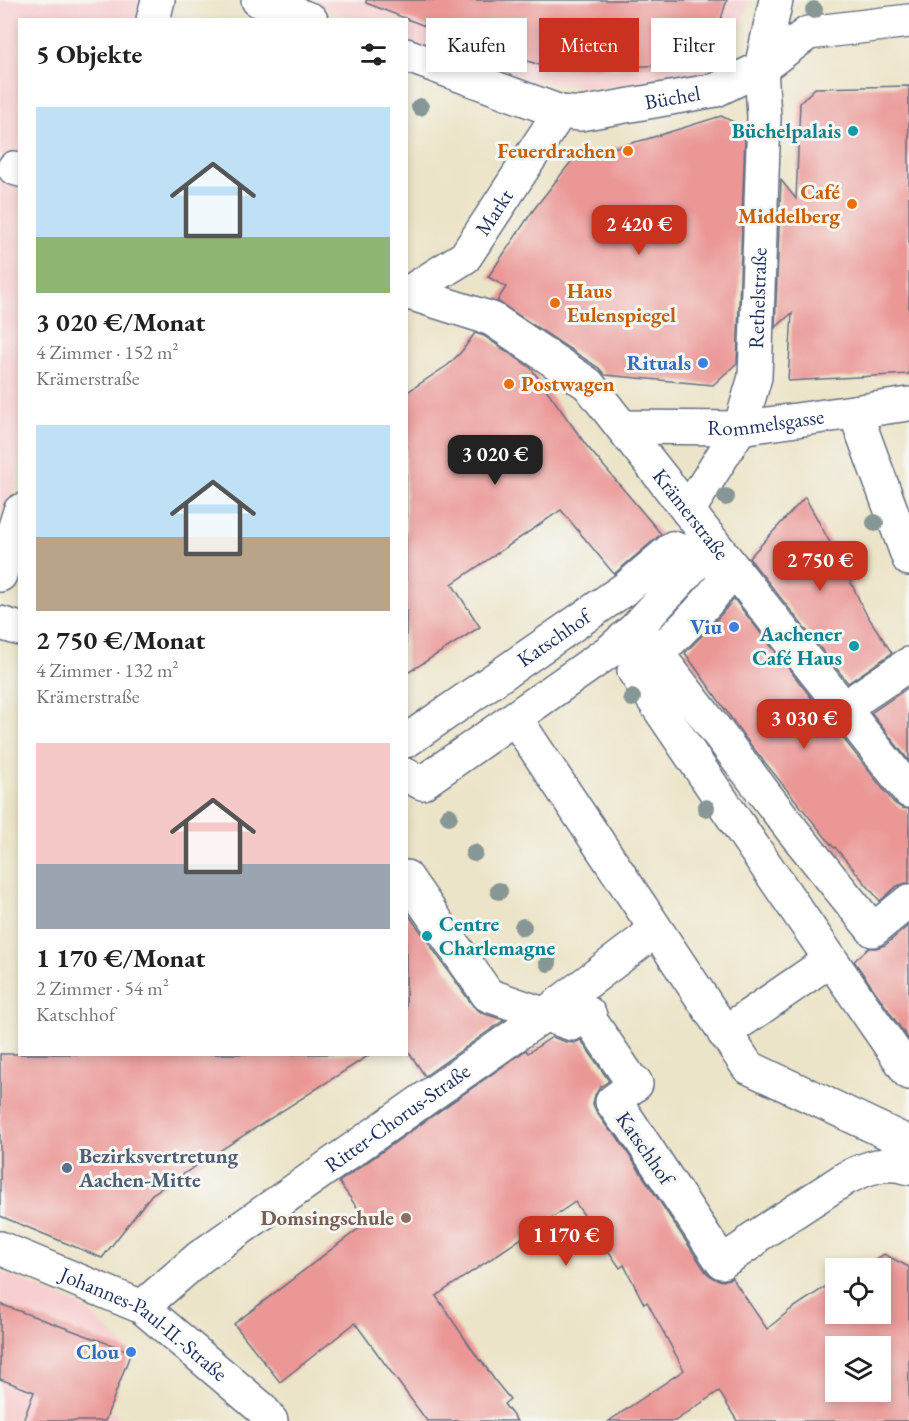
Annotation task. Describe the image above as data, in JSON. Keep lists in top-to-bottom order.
{
  "streets": {
    "street": [
      "Büchel",
      "Markt",
      "Rethelstraße",
      "Rommelsgasse",
      "Krämerstraße",
      "Katschhof",
      "Ritter-Chorus-Straße",
      "Johannes-Paul-II.-Straße"
    ]
  },
  "crossings": [
    ["Büchel", "Markt"],
    ["Büchel", "Rethelstraße"],
    ["Markt", "Krämerstraße"],
    ["Rethelstraße", "Rommelsgasse"],
    ["Rethelstraße", "Krämerstraße"],
    ["Rommelsgasse", "Krämerstraße"],
    ["Krämerstraße", "Katschhof"],
    ["Katschhof", "Ritter-Chorus-Straße"],
    ["Ritter-Chorus-Straße", "Johannes-Paul-II.-Straße"]
  ],
  "places": [
    "Büchelpalais",
    "Feuerdrachen",
    "Café Middelberg",
    "Haus Eulenspiegel",
    "Rituals",
    "Postwagen",
    "Viu",
    "Aachener Café Haus",
    "Centre Charlemagne",
    "Bezirksvertretung Aachen-Mitte",
    "Domsingschule",
    "Clou"
  ],
  "page": {
    "chip": ["Kaufen", "Mieten", "Filter"],
    "heading": "5 Objekte",
    "list": [
      {
        "name": "3 020 €/Monat",
        "note": "4 Zimmer · 152 m² · Krämerstraße"
      },
      {
        "name": "2 750 €/Monat",
        "note": "4 Zimmer · 132 m² · Krämerstraße"
      },
      {
        "name": "1 170 €/Monat",
        "note": "2 Zimmer · 54 m² · Katschhof"
      }
    ],
    "price": [
      "2 420 €",
      "3 020 €",
      "2 750 €",
      "3 030 €",
      "1 170 €"
    ]
  }
}
